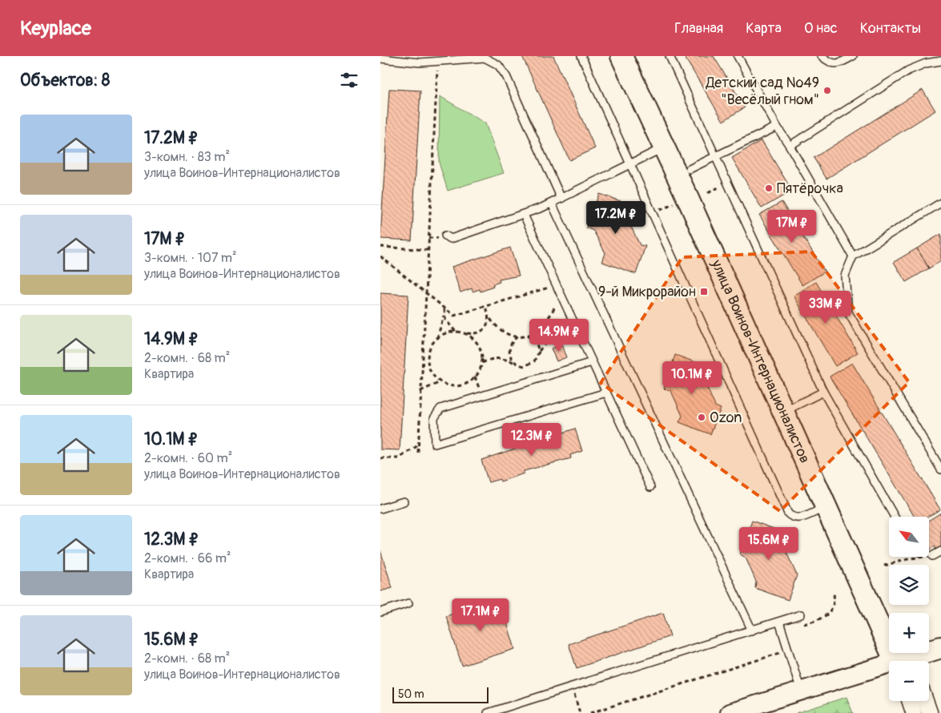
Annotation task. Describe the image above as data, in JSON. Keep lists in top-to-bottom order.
{
  "streets": {
    "main road": ["улица Воинов-Интернационалистов"]
  },
  "places": {
    "other": ["Детский сад №49 \"Весёлый гном\"", "Пятёрочка", "Ozon"],
    "transit": ["9-й Микрорайон"]
  },
  "scale_bar": "50 m",
  "north": "top left",
  "page": {
    "header": "Keyplace",
    "nav": [
      "Главная",
      "Карта",
      "О нас",
      "Контакты"
    ],
    "heading": "Объектов: 8",
    "list": [
      {
        "name": "17.2M ₽",
        "note": "3-комн. · 83 m² · улица Воинов-Интернационалистов"
      },
      {
        "name": "17M ₽",
        "note": "3-комн. · 107 m² · улица Воинов-Интернационалистов"
      },
      {
        "name": "14.9M ₽",
        "note": "2-комн. · 68 m² · Квартира"
      },
      {
        "name": "10.1M ₽",
        "note": "2-комн. · 60 m² · улица Воинов-Интернационалистов"
      },
      {
        "name": "12.3M ₽",
        "note": "2-комн. · 66 m² · Квартира"
      },
      {
        "name": "15.6M ₽",
        "note": "2-комн. · 68 m² · улица Воинов-Интернационалистов"
      }
    ],
    "price": [
      "17.2M ₽",
      "17M ₽",
      "33M ₽",
      "14.9M ₽",
      "10.1M ₽",
      "12.3M ₽",
      "15.6M ₽",
      "17.1M ₽"
    ],
    "map_buttons": ["+", "−"],
    "scale": "50 m"
  }
}
